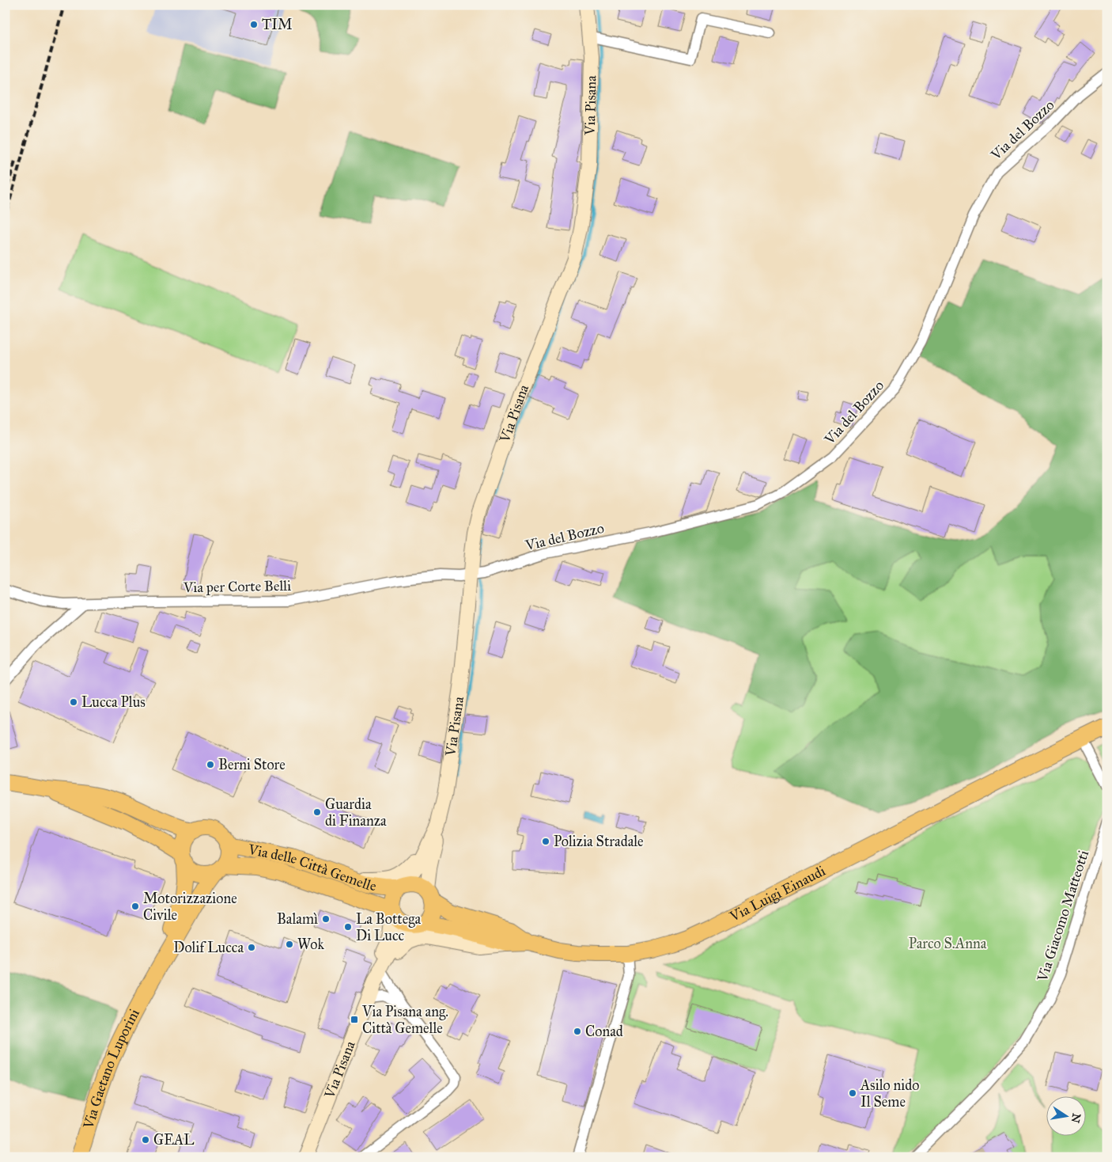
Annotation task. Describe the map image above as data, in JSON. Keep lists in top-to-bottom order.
{
  "streets": {
    "main road": [
      "Via Pisana",
      "Via delle Città Gemelle",
      "Via Luigi Einaudi",
      "Via Gaetano Luporini"
    ],
    "street": ["Via del Bozzo", "Via per Corte Belli", "Via Giacomo Matteotti"]
  },
  "crossings": [
    ["Via Pisana", "Via del Bozzo"],
    ["Via Pisana", "Via per Corte Belli"],
    ["Via Pisana", "Via delle Città Gemelle"],
    ["Via Pisana", "Via Luigi Einaudi"],
    ["Via del Bozzo", "Via per Corte Belli"],
    ["Via delle Città Gemelle", "Via Luigi Einaudi"],
    ["Via delle Città Gemelle", "Via Gaetano Luporini"]
  ],
  "parks": ["Parco S.Anna"],
  "places": {
    "other": [
      "TIM",
      "Lucca Plus",
      "Berni Store",
      "Guardia di Finanza",
      "Polizia Stradale",
      "Motorizzazione Civile",
      "Balamì",
      "La Bottega Di Lucc",
      "Wok",
      "Dolif Lucca",
      "Conad",
      "Asilo nido Il Seme",
      "GEAL"
    ],
    "transit": ["Via Pisana ang. Città Gemelle"]
  },
  "north": "right"
}
